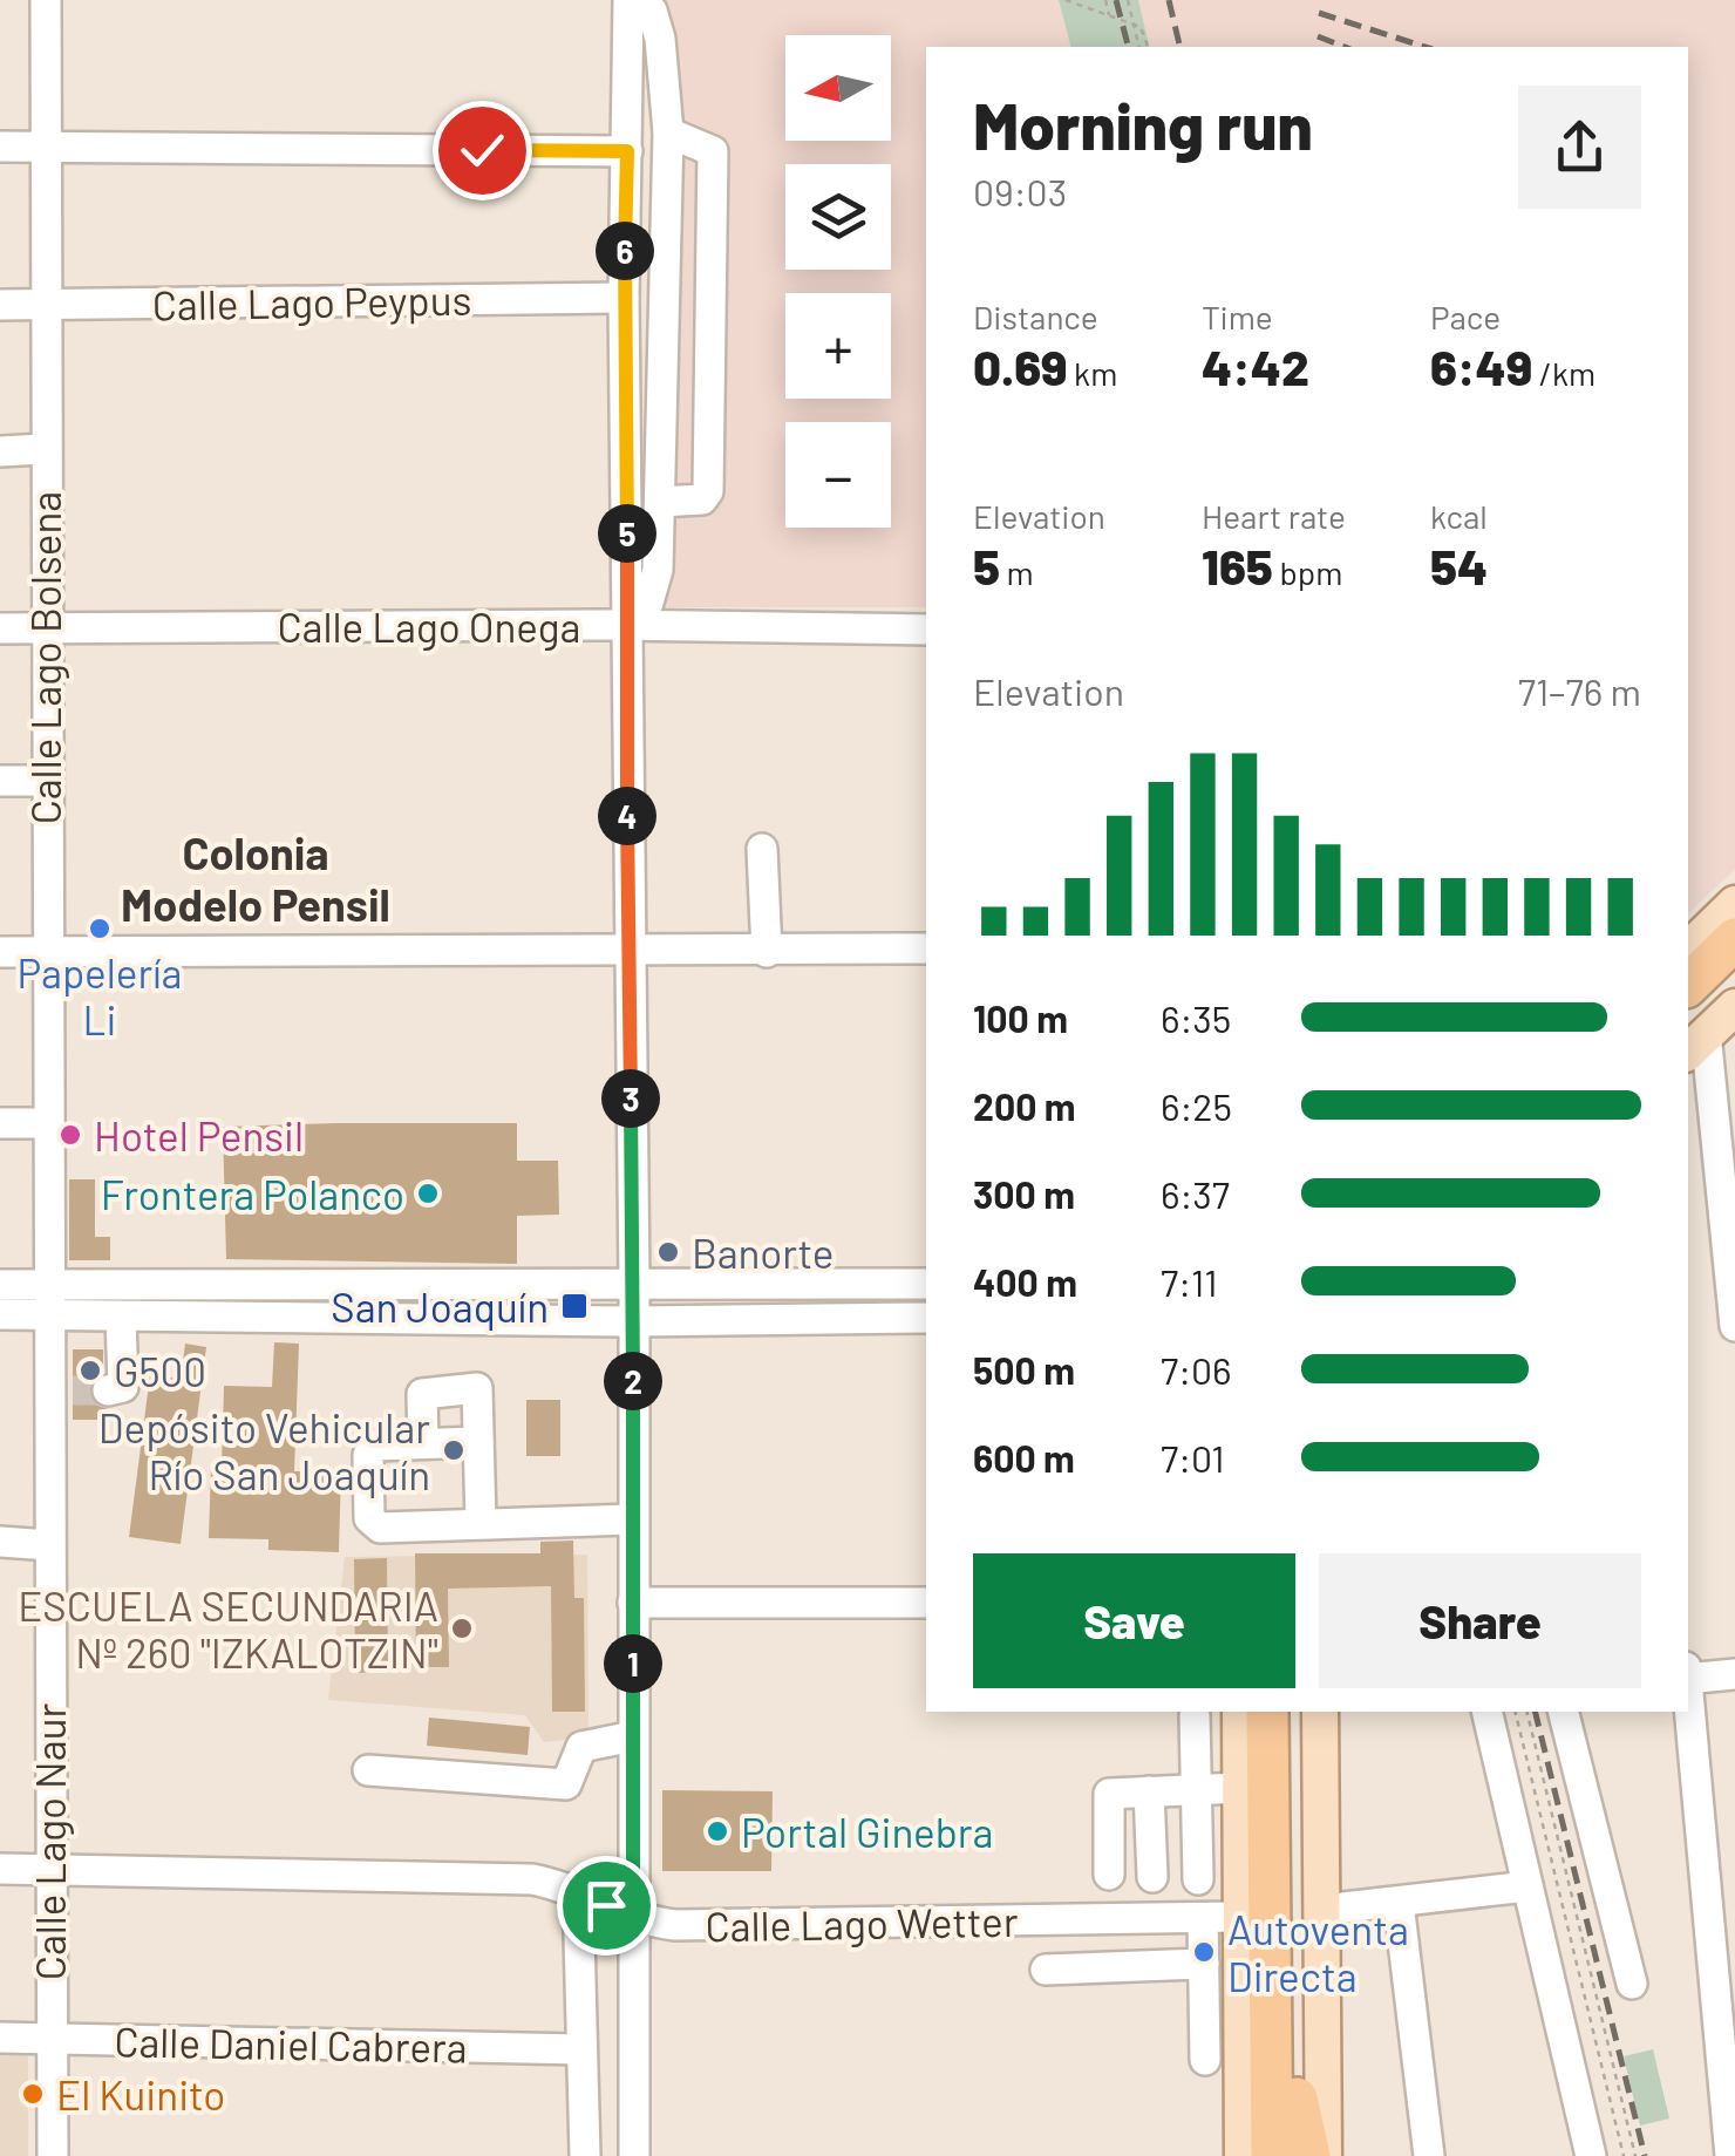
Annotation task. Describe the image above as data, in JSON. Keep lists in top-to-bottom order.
{
  "streets": {
    "street": [
      "Calle Lago Peypus",
      "Calle Lago Onega",
      "Calle Lago Bolsena",
      "Calle Lago Naur",
      "Calle Lago Wetter",
      "Calle Daniel Cabrera"
    ]
  },
  "crossings": [
    ["Calle Lago Peypus", "Calle Lago Bolsena"],
    ["Calle Lago Onega", "Calle Lago Bolsena"],
    ["Calle Lago Bolsena", "Calle Lago Naur"],
    ["Calle Lago Naur", "Calle Lago Wetter"],
    ["Calle Lago Naur", "Calle Daniel Cabrera"]
  ],
  "districts": ["Colonia Modelo Pensil"],
  "places": {
    "other": [
      "Papelería Li",
      "Hotel Pensil",
      "Frontera Polanco",
      "Banorte",
      "G500",
      "Depósito Vehicular Río San Joaquín",
      "ESCUELA SECUNDARIA Nº 260 \"IZKALOTZIN\"",
      "Portal Ginebra",
      "Autoventa Directa",
      "El Kuinito"
    ],
    "transit": ["San Joaquín"]
  },
  "north": "left",
  "page": {
    "map_buttons": ["+", "−"],
    "heading": ["Morning run", "09:03"],
    "pins": [
      "6",
      "5",
      "4",
      "3",
      "2",
      "1"
    ],
    "stats": [
      ["Distance", "0.69 km"],
      ["Time", "4:42"],
      ["Pace", "6:49 /km"],
      ["Elevation", "5 m"],
      ["Heart rate", "165 bpm"],
      ["kcal", "54"]
    ],
    "chart": ["Elevation", "71–76 m"],
    "list": [
      {
        "name": "100 m",
        "note": "6:35"
      },
      {
        "name": "200 m",
        "note": "6:25"
      },
      {
        "name": "300 m",
        "note": "6:37"
      },
      {
        "name": "400 m",
        "note": "7:11"
      },
      {
        "name": "500 m",
        "note": "7:06"
      },
      {
        "name": "600 m",
        "note": "7:01"
      }
    ],
    "buttons": ["Save", "Share"]
  }
}
